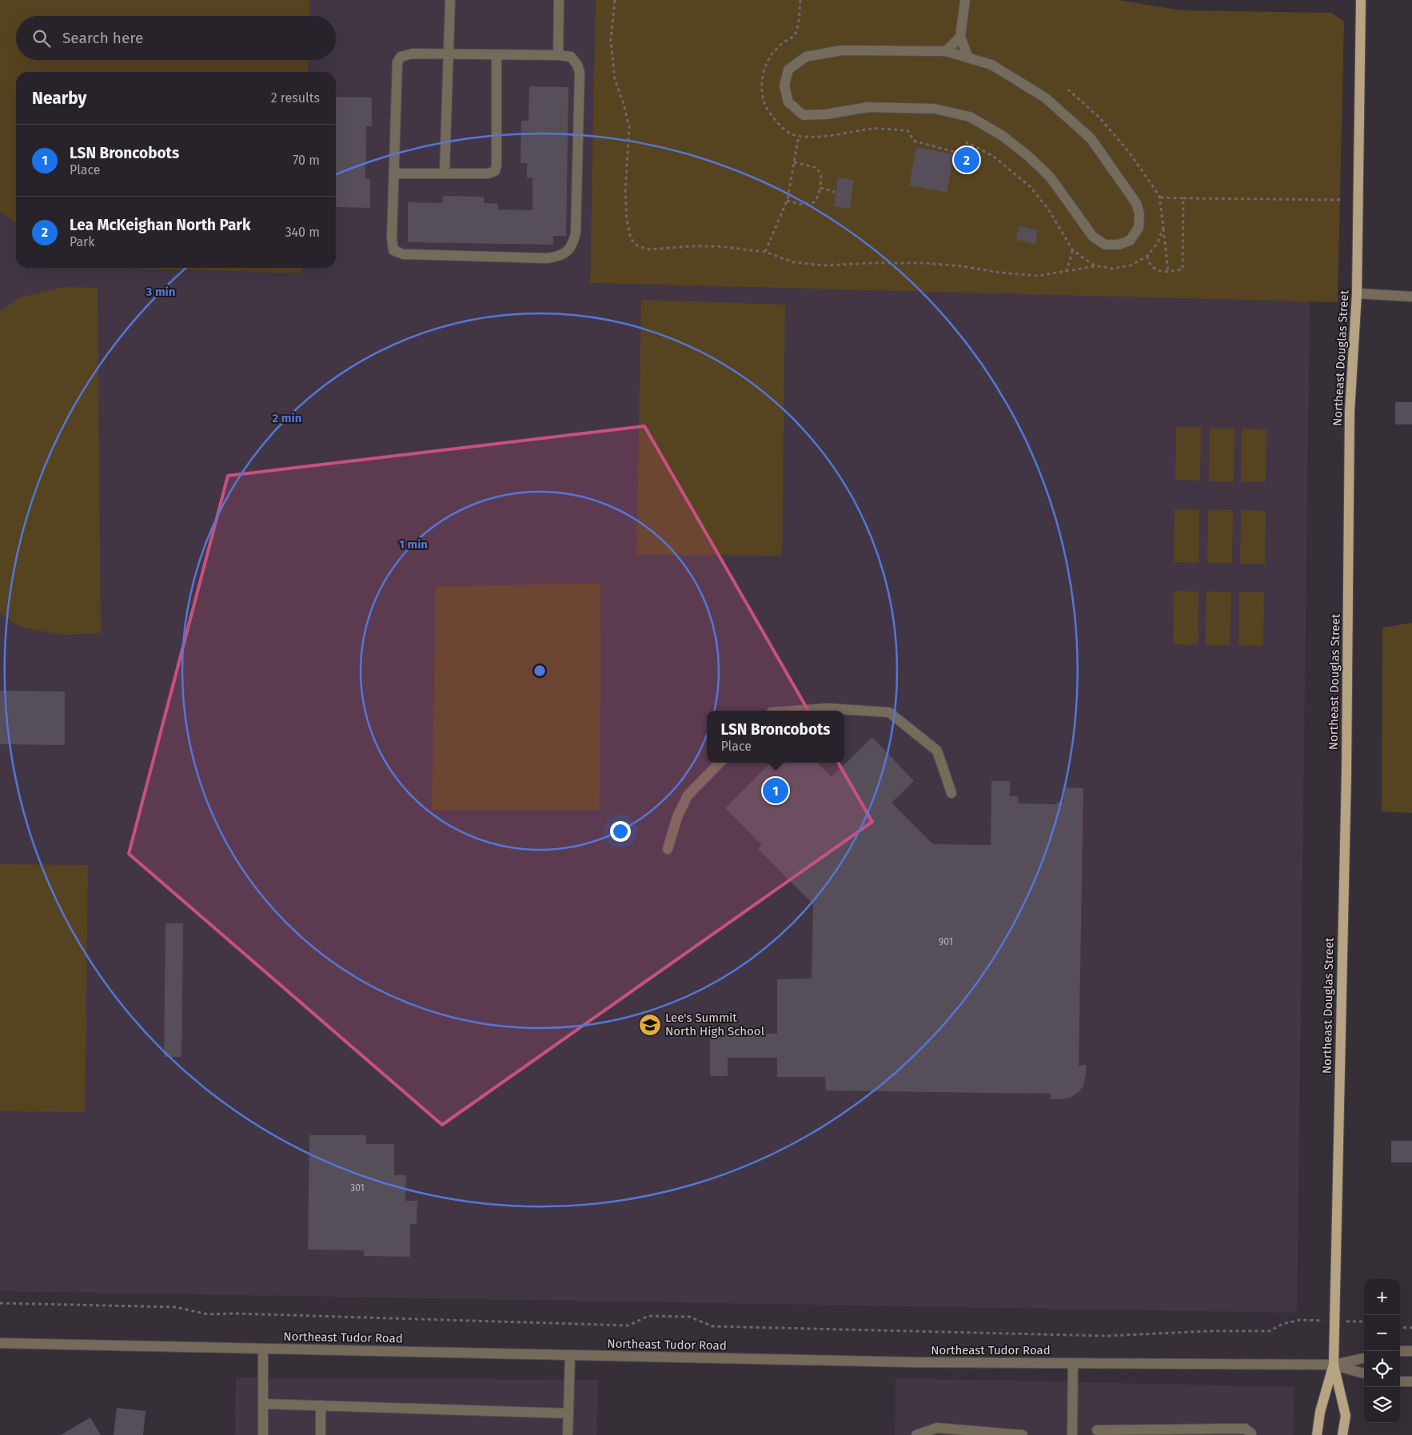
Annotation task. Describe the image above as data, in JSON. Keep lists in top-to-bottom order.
{
  "streets": {
    "main road": ["Northeast Douglas Street"],
    "street": ["Northeast Tudor Road"]
  },
  "crossings": [
    ["Northeast Douglas Street", "Northeast Tudor Road"]
  ],
  "places": {
    "school or university": ["Lee's Summit North High School"]
  },
  "house_numbers": ["901", "301"],
  "page": {
    "search": "Search here",
    "heading": ["Nearby", "2 results"],
    "list": [
      {
        "mark": "1",
        "name": "LSN Broncobots",
        "note": "Place",
        "value": "70 m"
      },
      {
        "mark": "2",
        "name": "Lea McKeighan North Park",
        "note": "Park",
        "value": "340 m"
      }
    ],
    "pins": ["2", "1"],
    "popup": ["LSN Broncobots", "Place"],
    "map_buttons": ["+", "−"]
  },
  "rings": ["3 min", "2 min", "1 min"]
}
